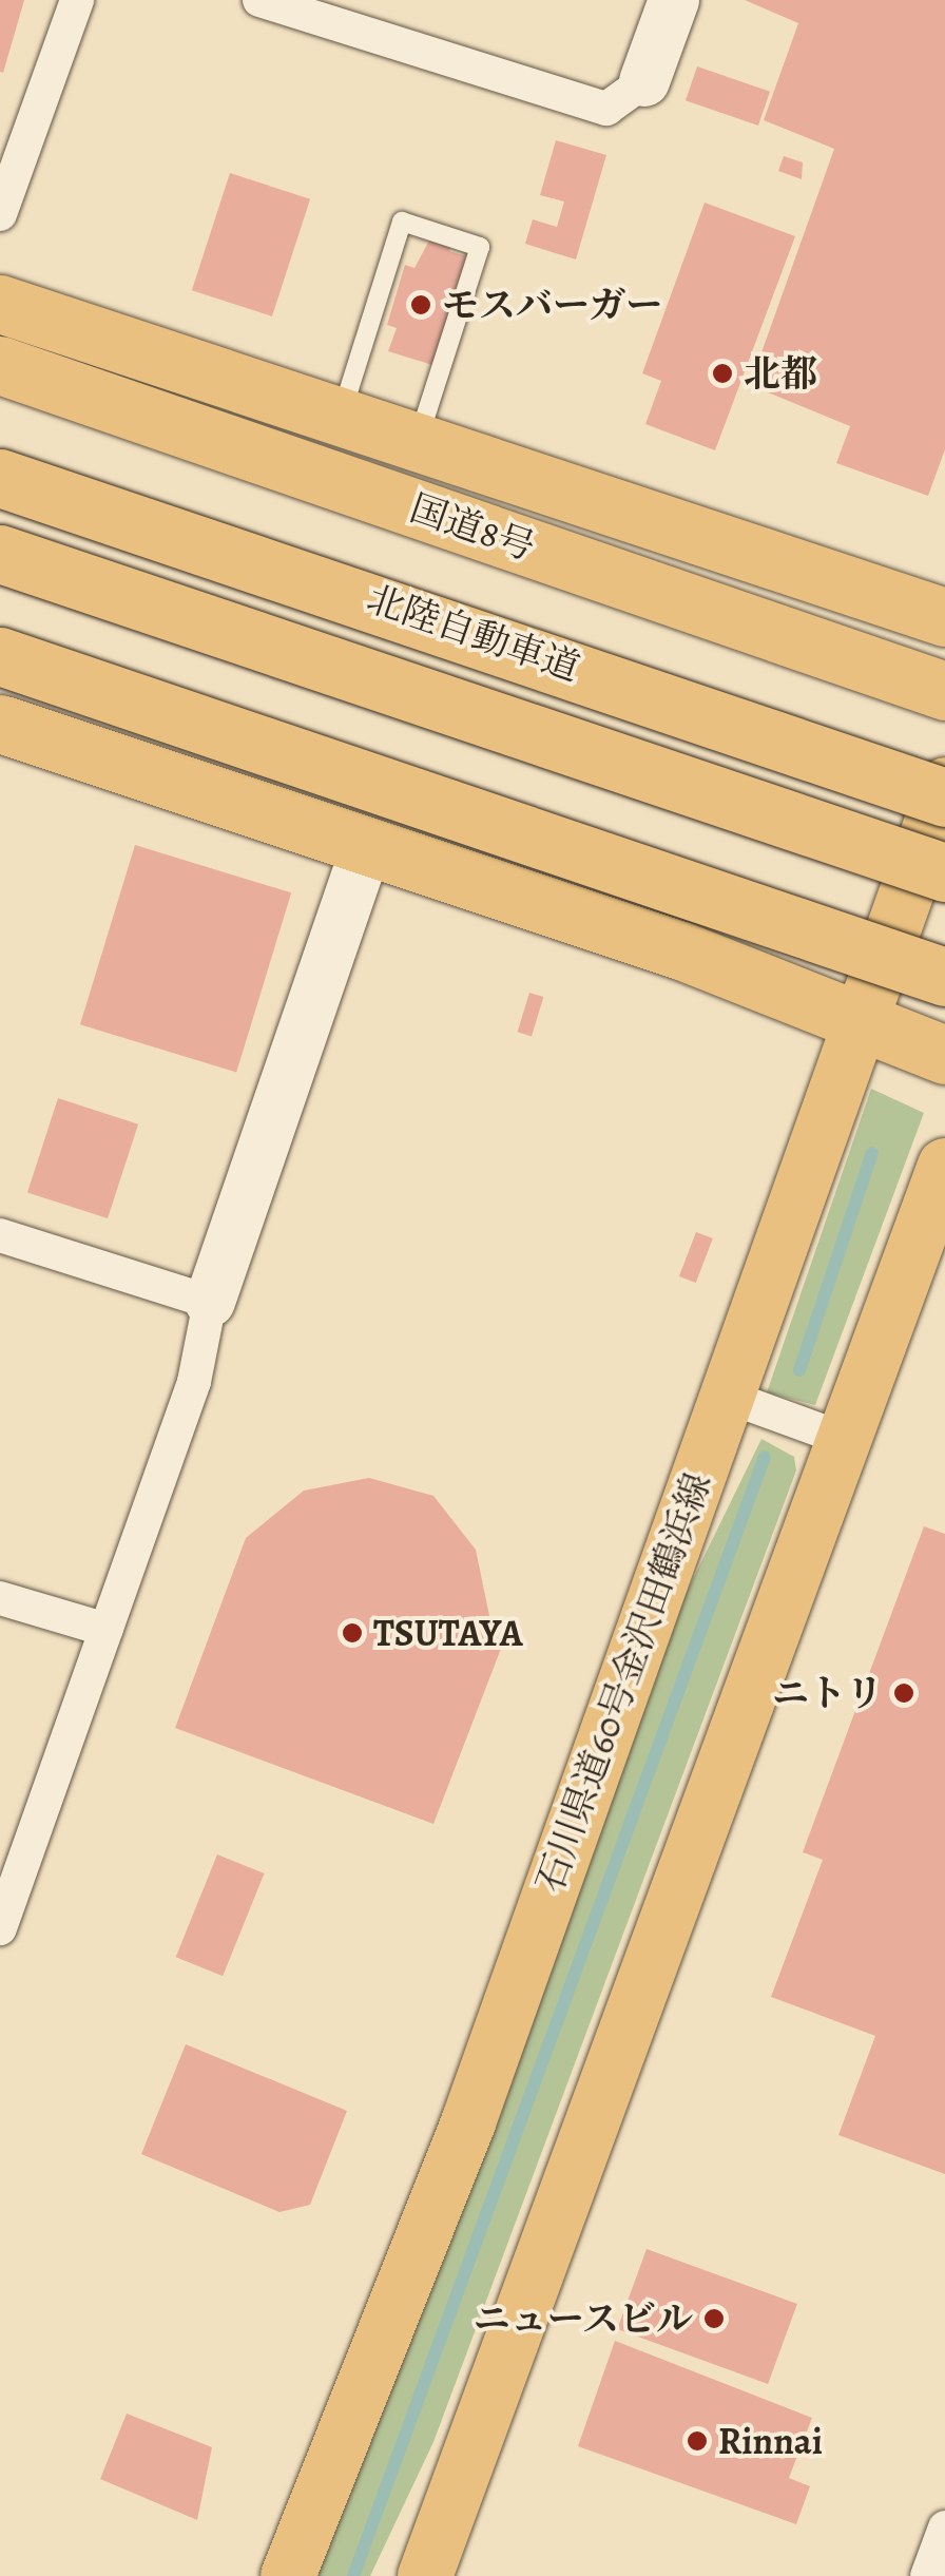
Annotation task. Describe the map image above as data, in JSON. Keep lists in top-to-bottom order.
{
  "streets": {
    "highway": ["国道8号", "北陸自動車道"],
    "main road": ["石川県道60号金沢田鶴浜線"]
  },
  "places": [
    "モスバーガー",
    "北都",
    "TSUTAYA",
    "ニトリ",
    "ニュースビル",
    "Rinnai"
  ]
}
